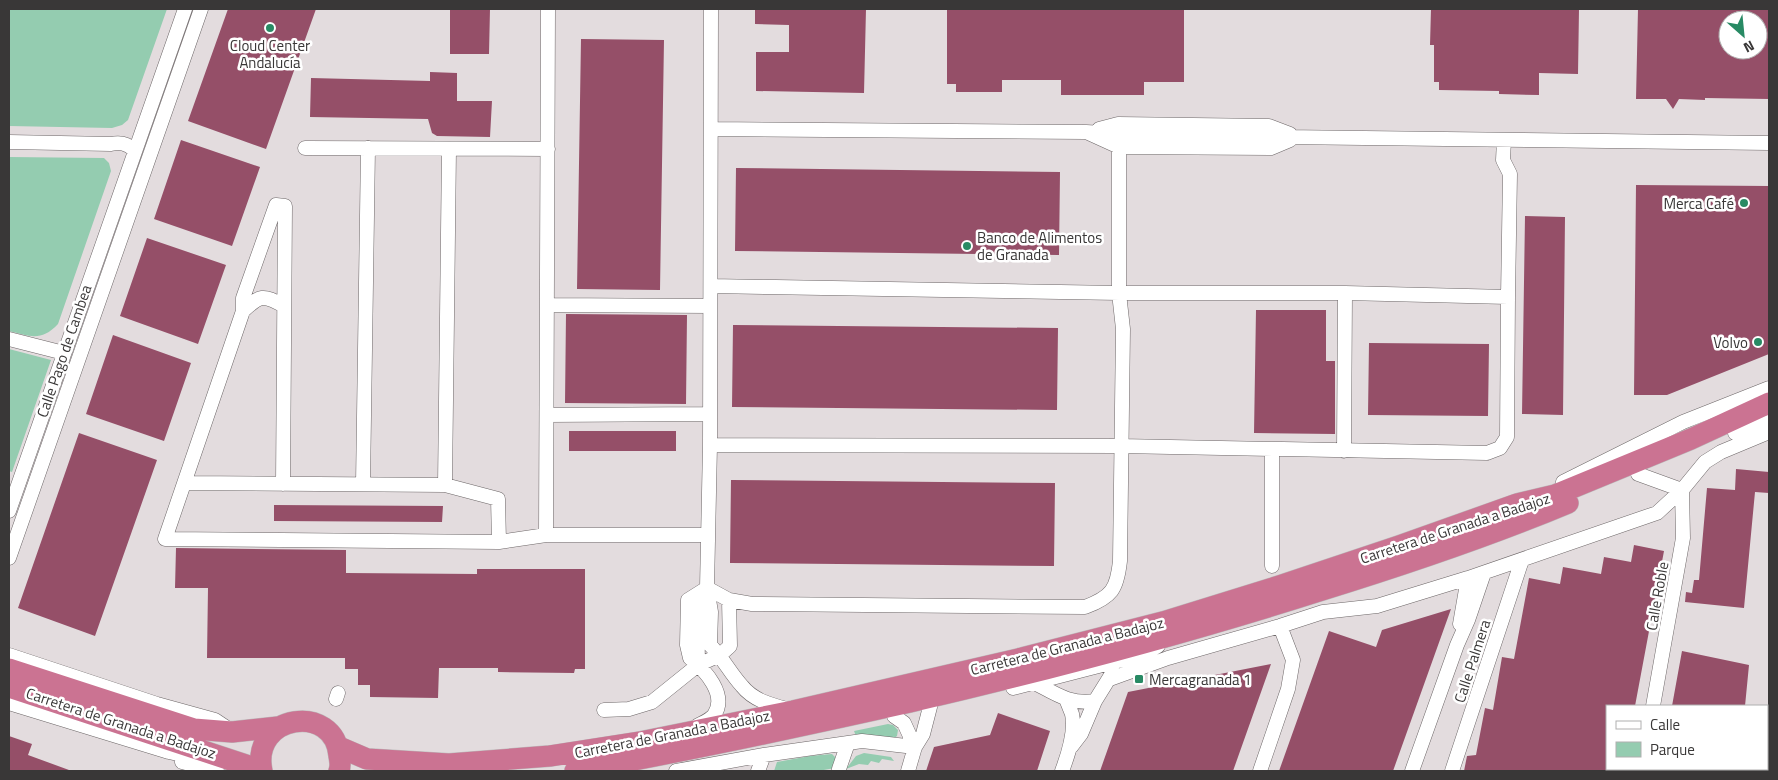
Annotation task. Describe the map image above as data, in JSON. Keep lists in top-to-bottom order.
{
  "streets": {
    "highway": ["Carretera de Granada a Badajoz"],
    "street": ["Calle Pago de Cambea", "Calle Roble", "Calle Palmera"]
  },
  "places": {
    "other": [
      "Cloud Center Andalucía",
      "Merca Café",
      "Banco de Alimentos de Granada",
      "Volvo"
    ],
    "transit": ["Mercagranada 1"]
  },
  "legend": ["Calle", "Parque"],
  "north": "bottom right"
}
